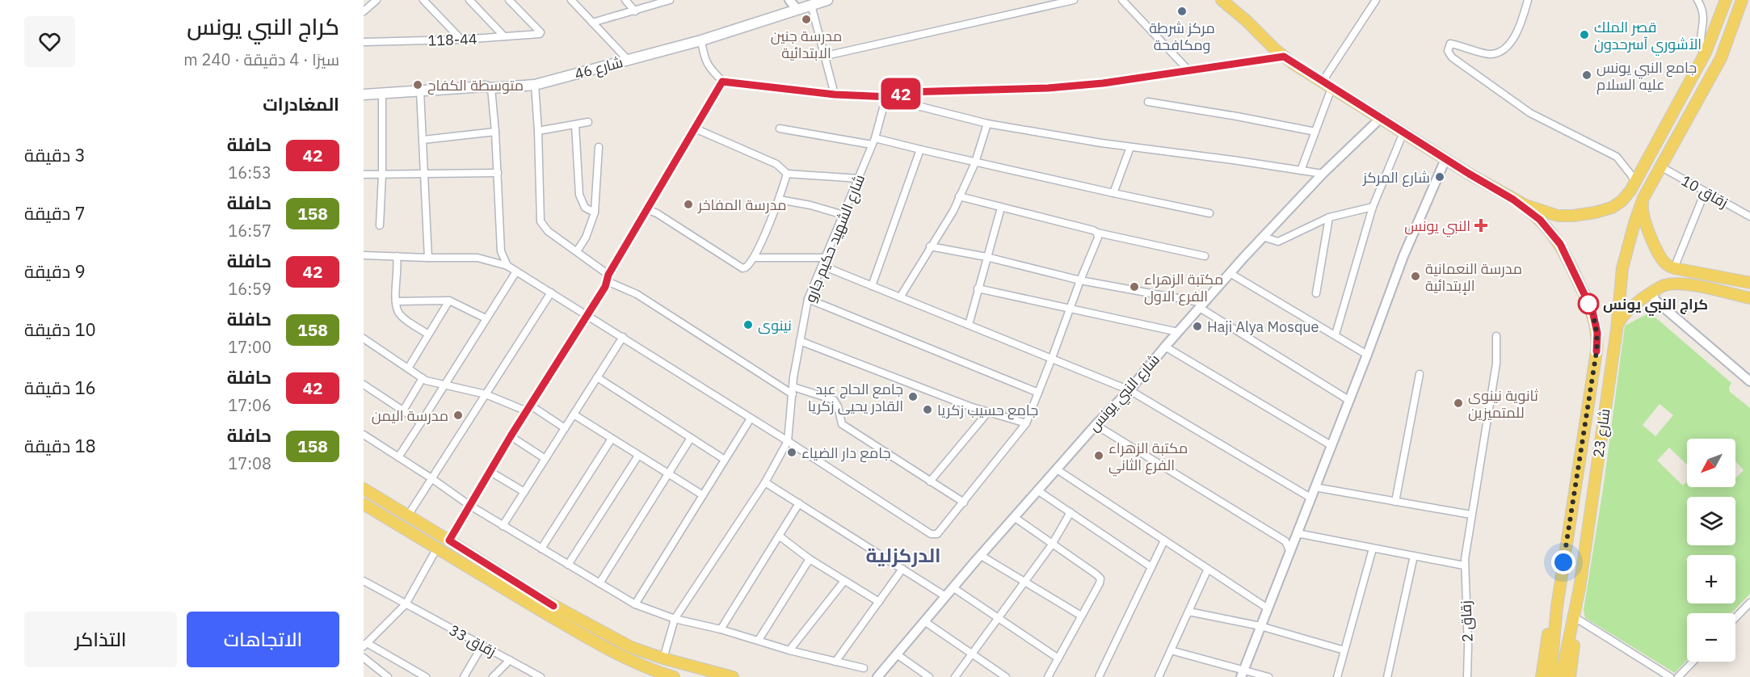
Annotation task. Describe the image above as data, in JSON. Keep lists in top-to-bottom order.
{
  "streets": {
    "main road": ["شارع 46", "شارع 23"],
    "street": [
      "118-44",
      "زقاق 10",
      "شارع الشهيد حكيم جارو",
      "شارع النبي يونس",
      "زقاق 2",
      "زقاق 33"
    ]
  },
  "crossings": [
    ["زقاق 10", "شارع 23"]
  ],
  "districts": ["الدركزلية"],
  "places": {
    "other": [
      "مركز شرطة ومكافحة",
      "مدرسة جنين الابتدائية",
      "قصر الملك الآشوري آسرحدون",
      "جامع النبي يونس عليه السلام",
      "متوسطة الكفاح",
      "شارع المركز",
      "مدرسة المفاخر",
      "مدرسة النعمانية الإبتدائية",
      "مكتبة الزهراء الفرع الاول",
      "كراج النبي يونس",
      "نينوى",
      "Haji Alya Mosque",
      "جامع الحاج عبد القادر يحيى زكريا",
      "ثانوية نينوى للمتميزين",
      "جامع حسيب زكريا",
      "مدرسة اليمن",
      "جامع دار الضياء",
      "مكتبة الزهراء الفرع الثاني"
    ],
    "health": ["النبي يونس"]
  },
  "lines": ["bus line 42"],
  "north": "bottom left",
  "page": {
    "on_map": "42",
    "heading": [
      ["كراج النبي يونس", "سيرًا · 4 دقيقة · 240 m"],
      "المغادرات"
    ],
    "list": [
      {
        "mark": "42",
        "name": "حافلة",
        "note": "16:53",
        "value": "3 دقيقة"
      },
      {
        "mark": "158",
        "name": "حافلة",
        "note": "16:57",
        "value": "7 دقيقة"
      },
      {
        "mark": "42",
        "name": "حافلة",
        "note": "16:59",
        "value": "9 دقيقة"
      },
      {
        "mark": "158",
        "name": "حافلة",
        "note": "17:00",
        "value": "10 دقيقة"
      },
      {
        "mark": "42",
        "name": "حافلة",
        "note": "17:06",
        "value": "16 دقيقة"
      },
      {
        "mark": "158",
        "name": "حافلة",
        "note": "17:08",
        "value": "18 دقيقة"
      }
    ],
    "map_buttons": ["+", "−"],
    "buttons": ["الاتجاهات", "التذاكر"]
  }
}
